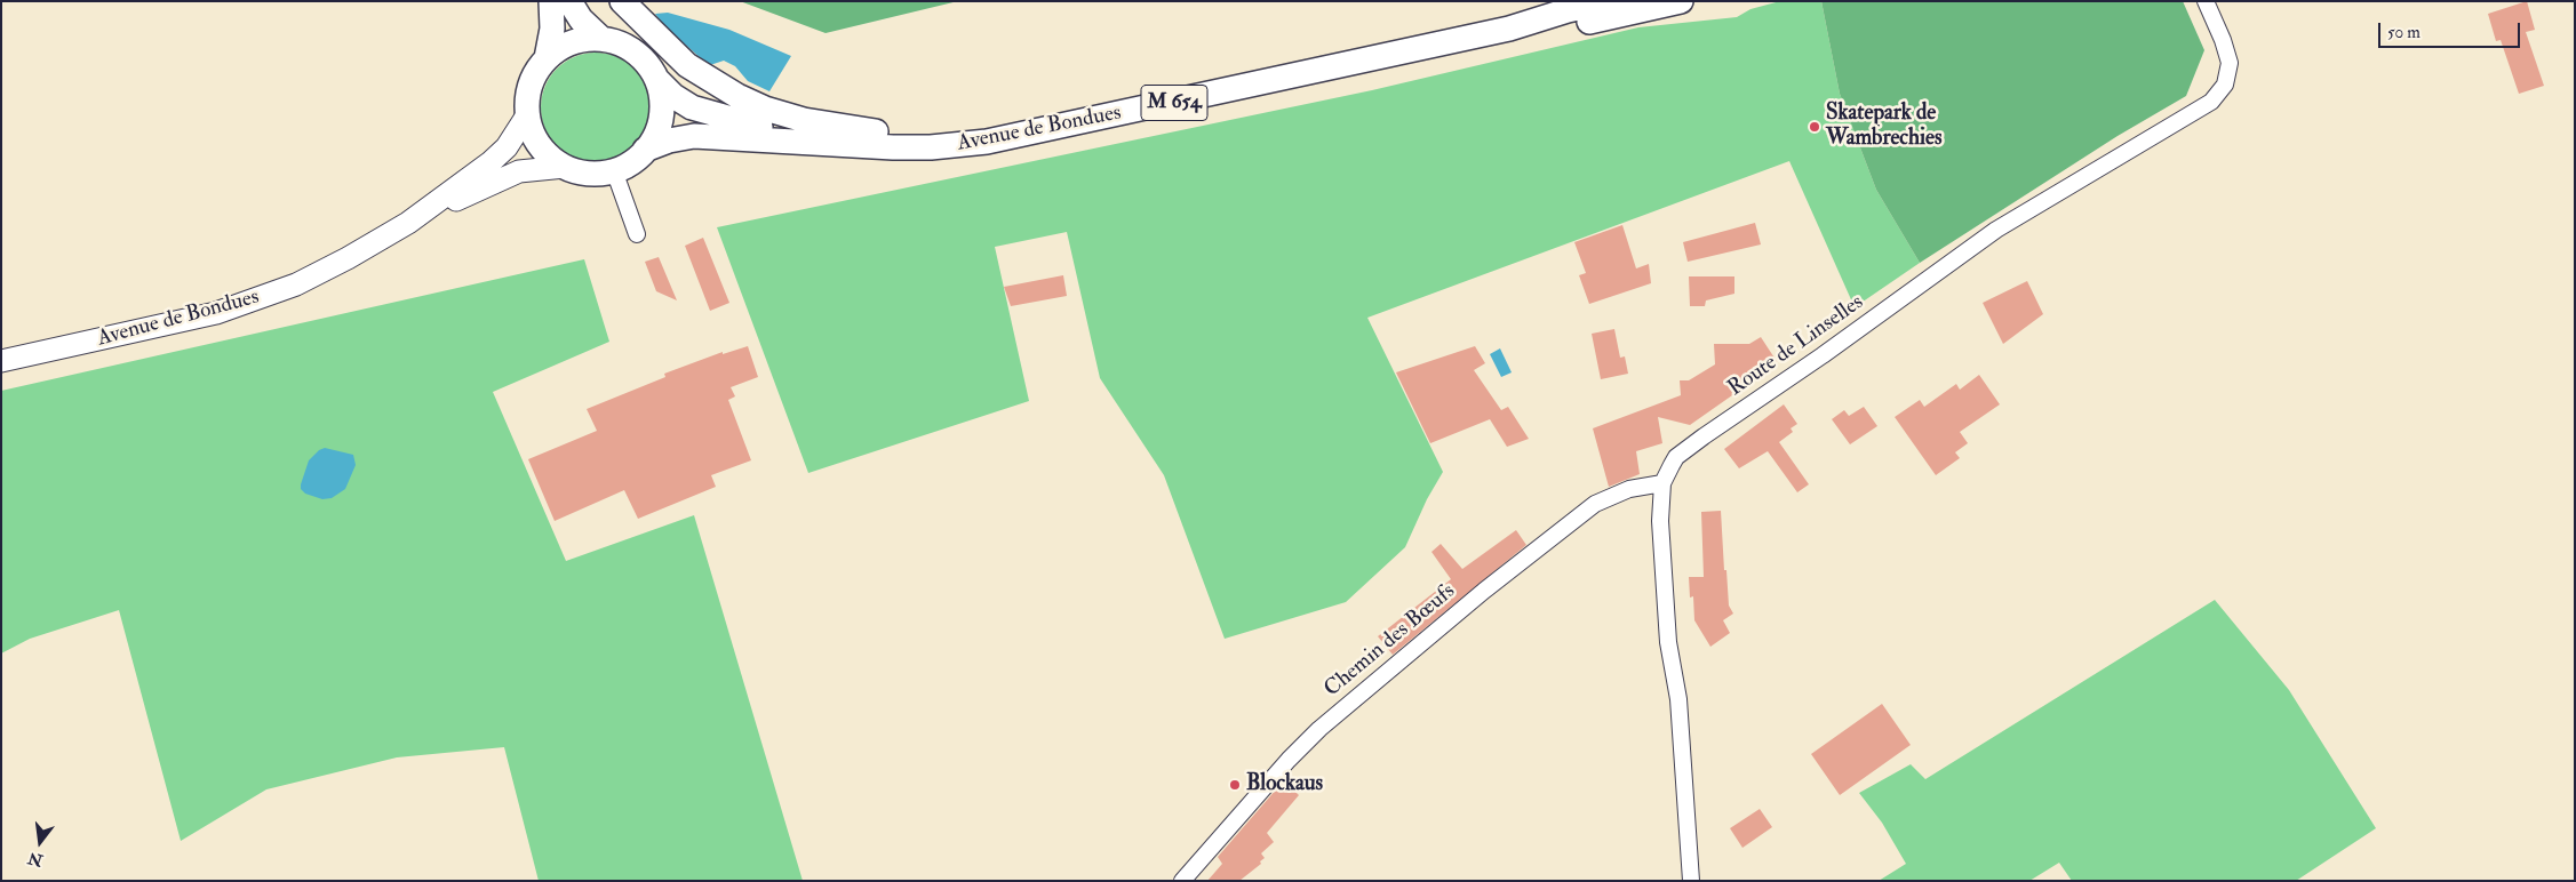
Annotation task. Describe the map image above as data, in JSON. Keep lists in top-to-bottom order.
{
  "streets": {
    "main road": ["M 654", "Avenue de Bondues"],
    "street": ["Route de Linselles", "Chemin des Bœufs"]
  },
  "crossings": [
    ["Route de Linselles", "Chemin des Bœufs"]
  ],
  "places": ["Skatepark de Wambrechies", "Blockaus"],
  "scale_bar": "50 m",
  "north": "bottom"
}
